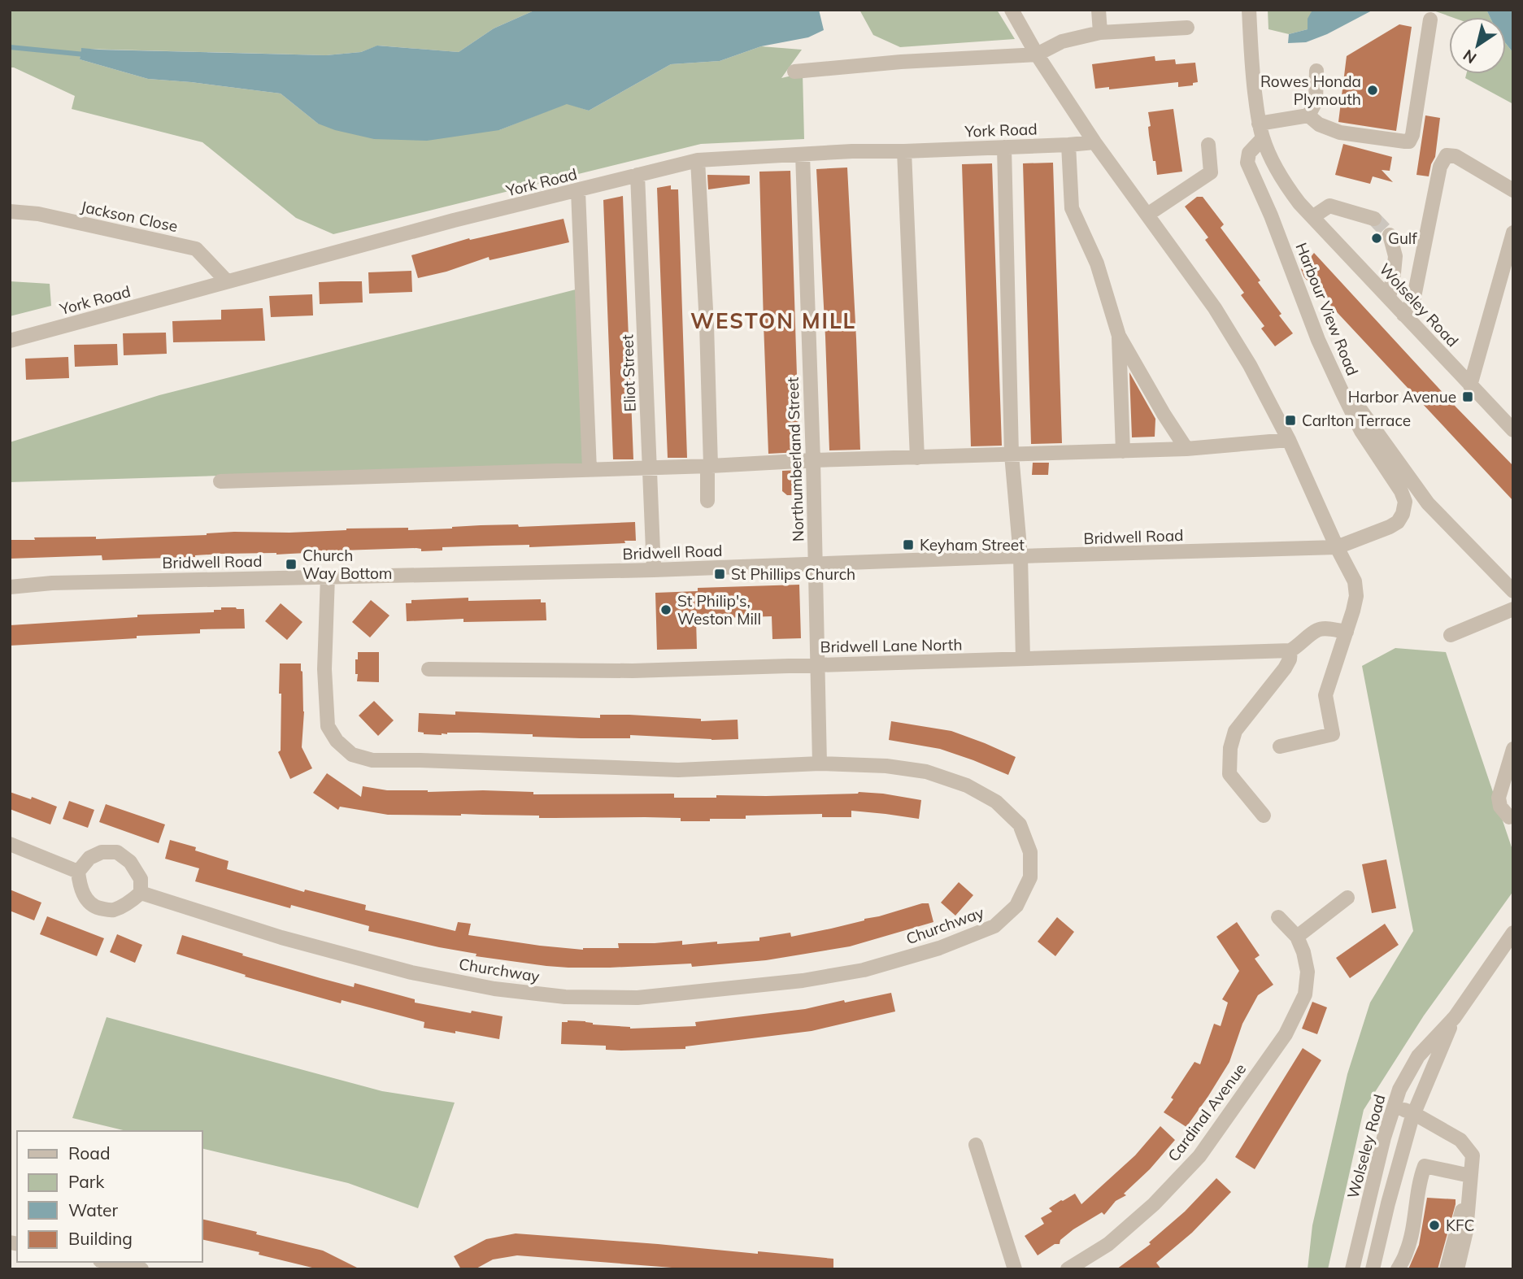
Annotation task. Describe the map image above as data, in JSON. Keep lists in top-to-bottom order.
{
  "streets": {
    "street": [
      "York Road",
      "Jackson Close",
      "Wolseley Road",
      "Harbour View Road",
      "Eliot Street",
      "Northumberland Street",
      "Bridwell Road",
      "Bridwell Lane North",
      "Churchway",
      "Cardinal Avenue"
    ]
  },
  "crossings": [
    ["York Road", "Jackson Close"],
    ["York Road", "Eliot Street"],
    ["York Road", "Northumberland Street"],
    ["Wolseley Road", "Harbour View Road"],
    ["Harbour View Road", "Bridwell Road"],
    ["Eliot Street", "Bridwell Road"],
    ["Northumberland Street", "Bridwell Road"],
    ["Northumberland Street", "Bridwell Lane North"],
    ["Northumberland Street", "Churchway"],
    ["Bridwell Road", "Churchway"]
  ],
  "districts": ["WESTON MILL"],
  "places": {
    "other": [
      "Rowes Honda Plymouth",
      "Gulf",
      "St Philip's, Weston Mill",
      "KFC"
    ],
    "transit": [
      "Harbor Avenue",
      "Carlton Terrace",
      "Keyham Street",
      "Church Way Bottom",
      "St Phillips Church"
    ]
  },
  "legend": [
    "Road",
    "Park",
    "Water",
    "Building"
  ],
  "north": "bottom left"
}
